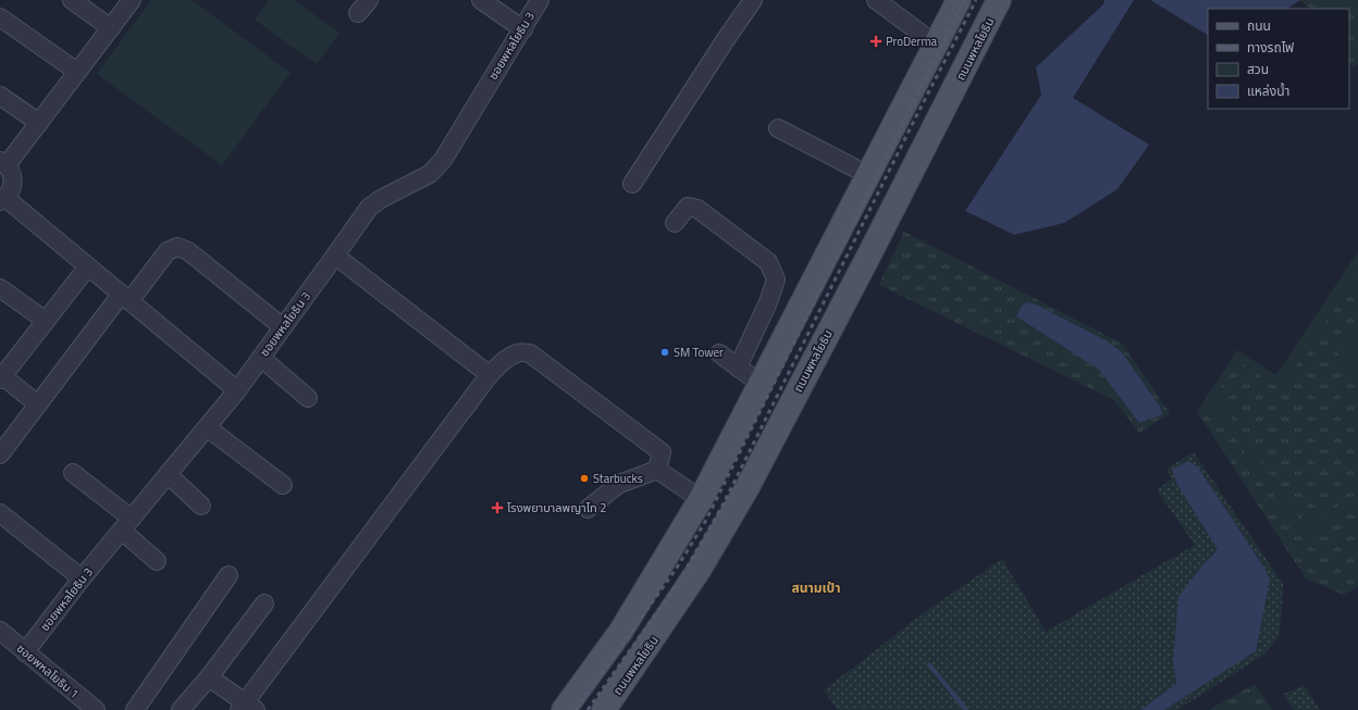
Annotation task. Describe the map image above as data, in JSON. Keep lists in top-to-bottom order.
{
  "streets": {
    "main road": ["ถนนพหลโยธิน"],
    "street": ["ซอยพหลโยธิน 3", "ซอยพหลโยธิน 1"]
  },
  "crossings": [
    ["ซอยพหลโยธิน 3", "ซอยพหลโยธิน 1"]
  ],
  "districts": ["สนามเป้า"],
  "places": {
    "health": ["ProDerma", "โรงพยาบาลพญาไท 2"],
    "other": ["SM Tower", "Starbucks"]
  },
  "legend": [
    "ถนน",
    "ทางรถไฟ",
    "สวน",
    "แหล่งน้ำ"
  ]
}
